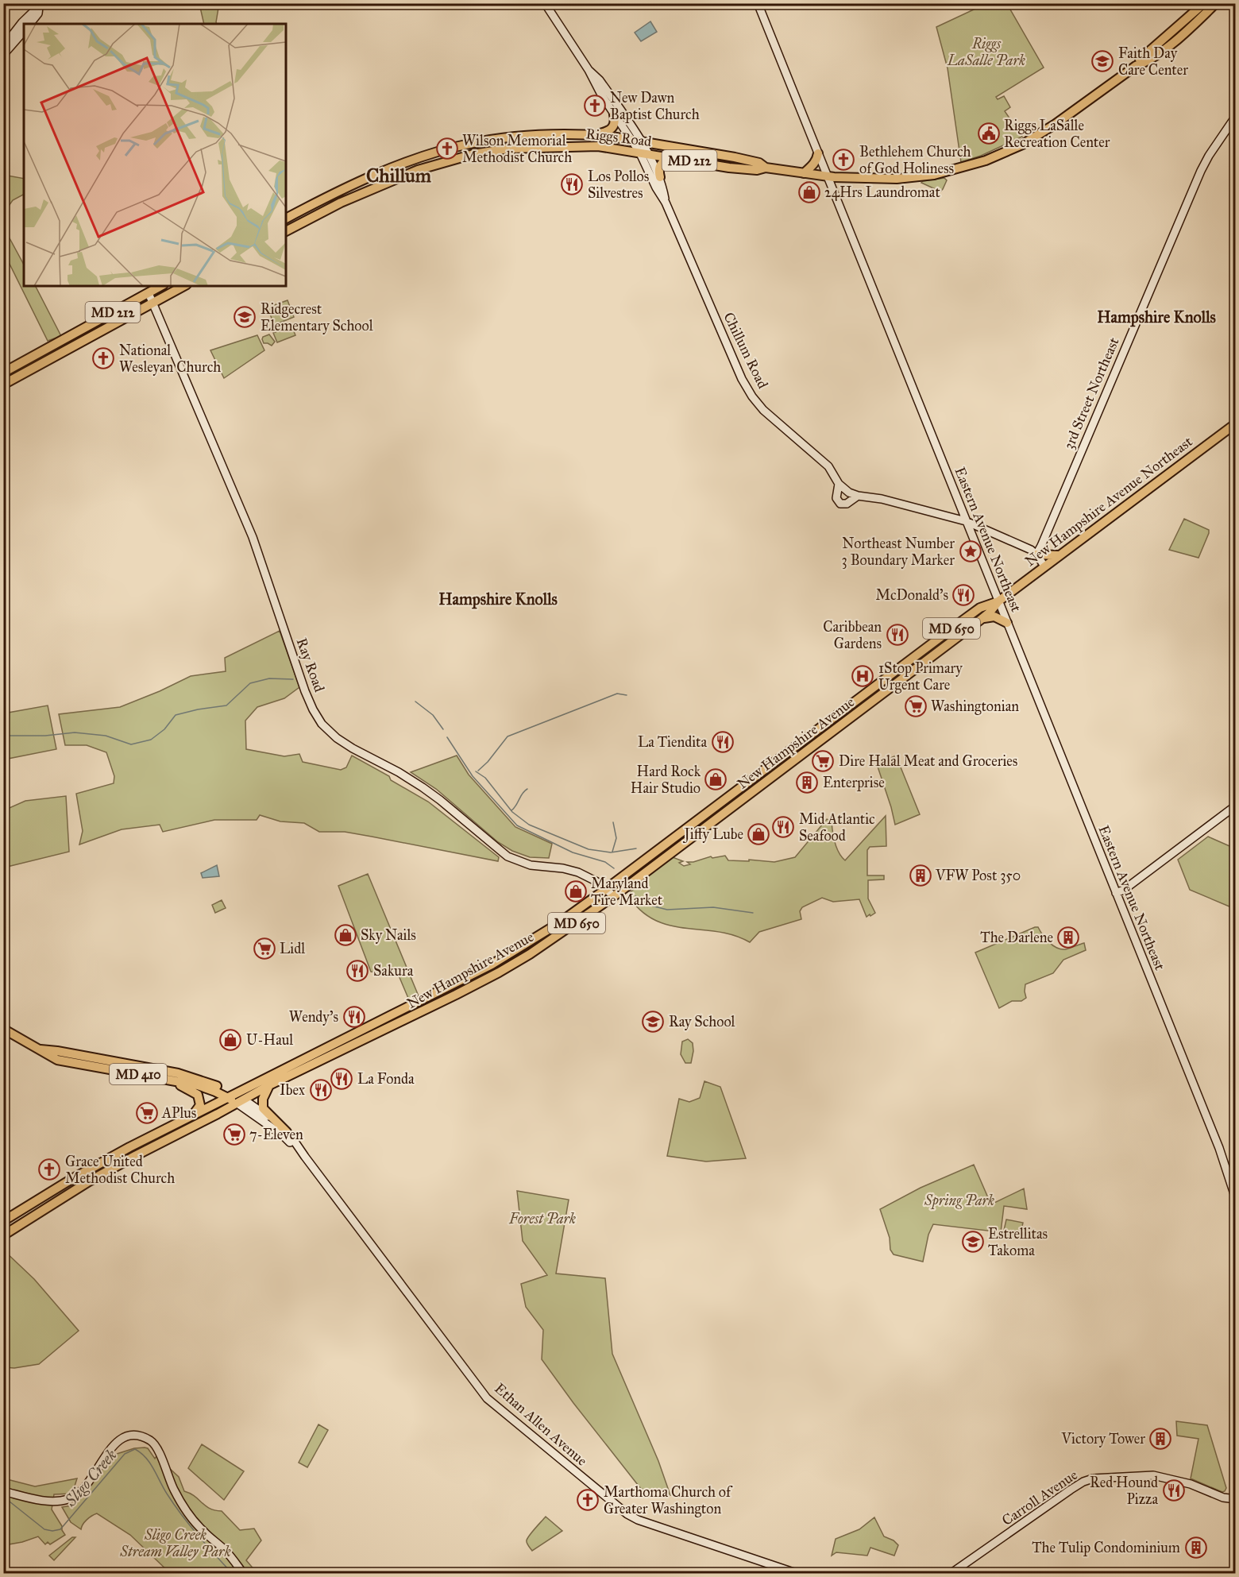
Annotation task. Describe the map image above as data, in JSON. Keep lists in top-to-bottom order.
{
  "streets": {
    "main road": [
      "Riggs Road",
      "MD 212",
      "New Hampshire Avenue Northeast",
      "MD 650",
      "New Hampshire Avenue",
      "MD 410"
    ],
    "street": [
      "Chillum Road",
      "3rd Street Northeast",
      "Eastern Avenue Northeast",
      "Ray Road",
      "Ethan Allen Avenue",
      "Carroll Avenue"
    ]
  },
  "crossings": [
    ["Riggs Road", "Chillum Road"],
    ["Riggs Road", "Eastern Avenue Northeast"],
    ["MD 212", "Ray Road"],
    ["Chillum Road", "3rd Street Northeast"],
    ["Chillum Road", "Eastern Avenue Northeast"],
    ["New Hampshire Avenue Northeast", "Eastern Avenue Northeast"],
    ["New Hampshire Avenue Northeast", "New Hampshire Avenue"],
    ["Eastern Avenue Northeast", "New Hampshire Avenue"],
    ["Ray Road", "New Hampshire Avenue"],
    ["New Hampshire Avenue", "MD 410"],
    ["New Hampshire Avenue", "Ethan Allen Avenue"],
    ["MD 410", "Ethan Allen Avenue"]
  ],
  "districts": ["Chillum", "Hampshire Knolls", "Hampshire Knolls"],
  "water": ["Sligo Creek"],
  "parks": [
    "Riggs LaSalle Park",
    "Spring Park",
    "Forest Park",
    "Sligo Creek Stream Valley Park"
  ],
  "places": {
    "school or university": [
      "Faith Day Care Center",
      "Ridgecrest Elementary School",
      "Ray School",
      "Estrellitas Takoma"
    ],
    "church": [
      "New Dawn Baptist Church",
      "Wilson Memorial Methodist Church",
      "Bethlehem Church of God Holiness",
      "National Wesleyan Church",
      "Grace United Methodist Church",
      "Marthoma Church of Greater Washington"
    ],
    "public building": ["Riggs LaSalle Recreation Center"],
    "restaurant": [
      "Los Pollos Silvestres",
      "McDonald's",
      "Caribbean Gardens",
      "La Tiendita",
      "Mid Atlantic Seafood",
      "Sakura",
      "Wendy's",
      "La Fonda",
      "Ibex",
      "Red Hound Pizza"
    ],
    "shop": [
      "24Hrs Laundromat",
      "Hard Rock Hair Studio",
      "Jiffy Lube",
      "Maryland Tire Market",
      "Sky Nails",
      "U-Haul"
    ],
    "place": ["Northeast Number 3 Boundary Marker"],
    "hospital": ["1Stop Primary Urgent Care"],
    "supermarket": [
      "Washingtonian",
      "Dire Halal Meat and Groceries",
      "Lidl",
      "APlus",
      "7-Eleven"
    ],
    "building": [
      "Enterprise",
      "VFW Post 350",
      "The Darlene",
      "Victory Tower",
      "The Tulip Condominium"
    ]
  }
}
